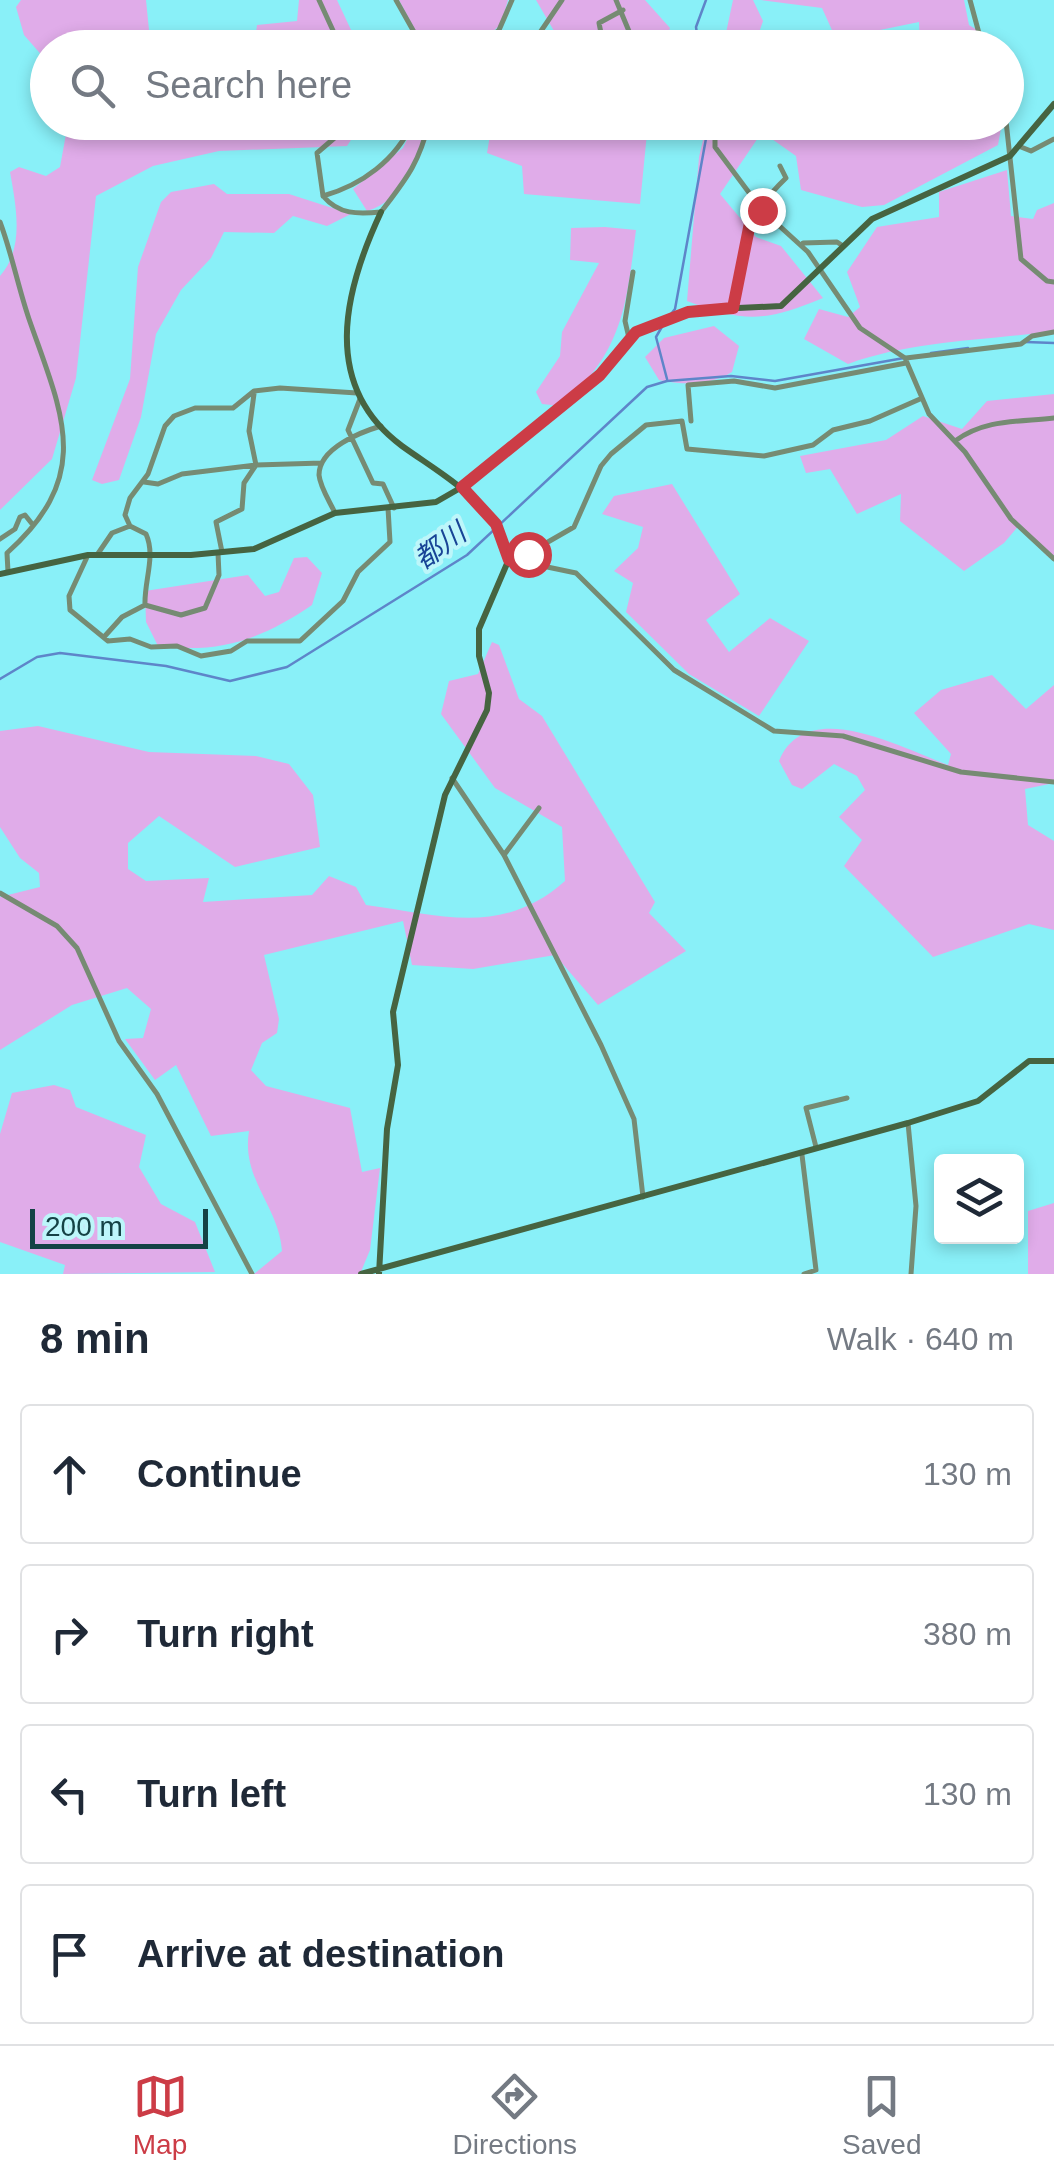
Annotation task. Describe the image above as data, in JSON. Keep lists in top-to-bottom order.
{
  "water": ["都川"],
  "scale_bar": "200 m",
  "page": {
    "search": "Search here",
    "scale": "200 m",
    "heading": ["8 min", "Walk · 640 m"],
    "list": [
      ["Continue", "130 m"],
      ["Turn right", "380 m"],
      ["Turn left", "130 m"],
      "Arrive at destination"
    ],
    "nav": ["Map", "Directions", "Saved"]
  }
}
